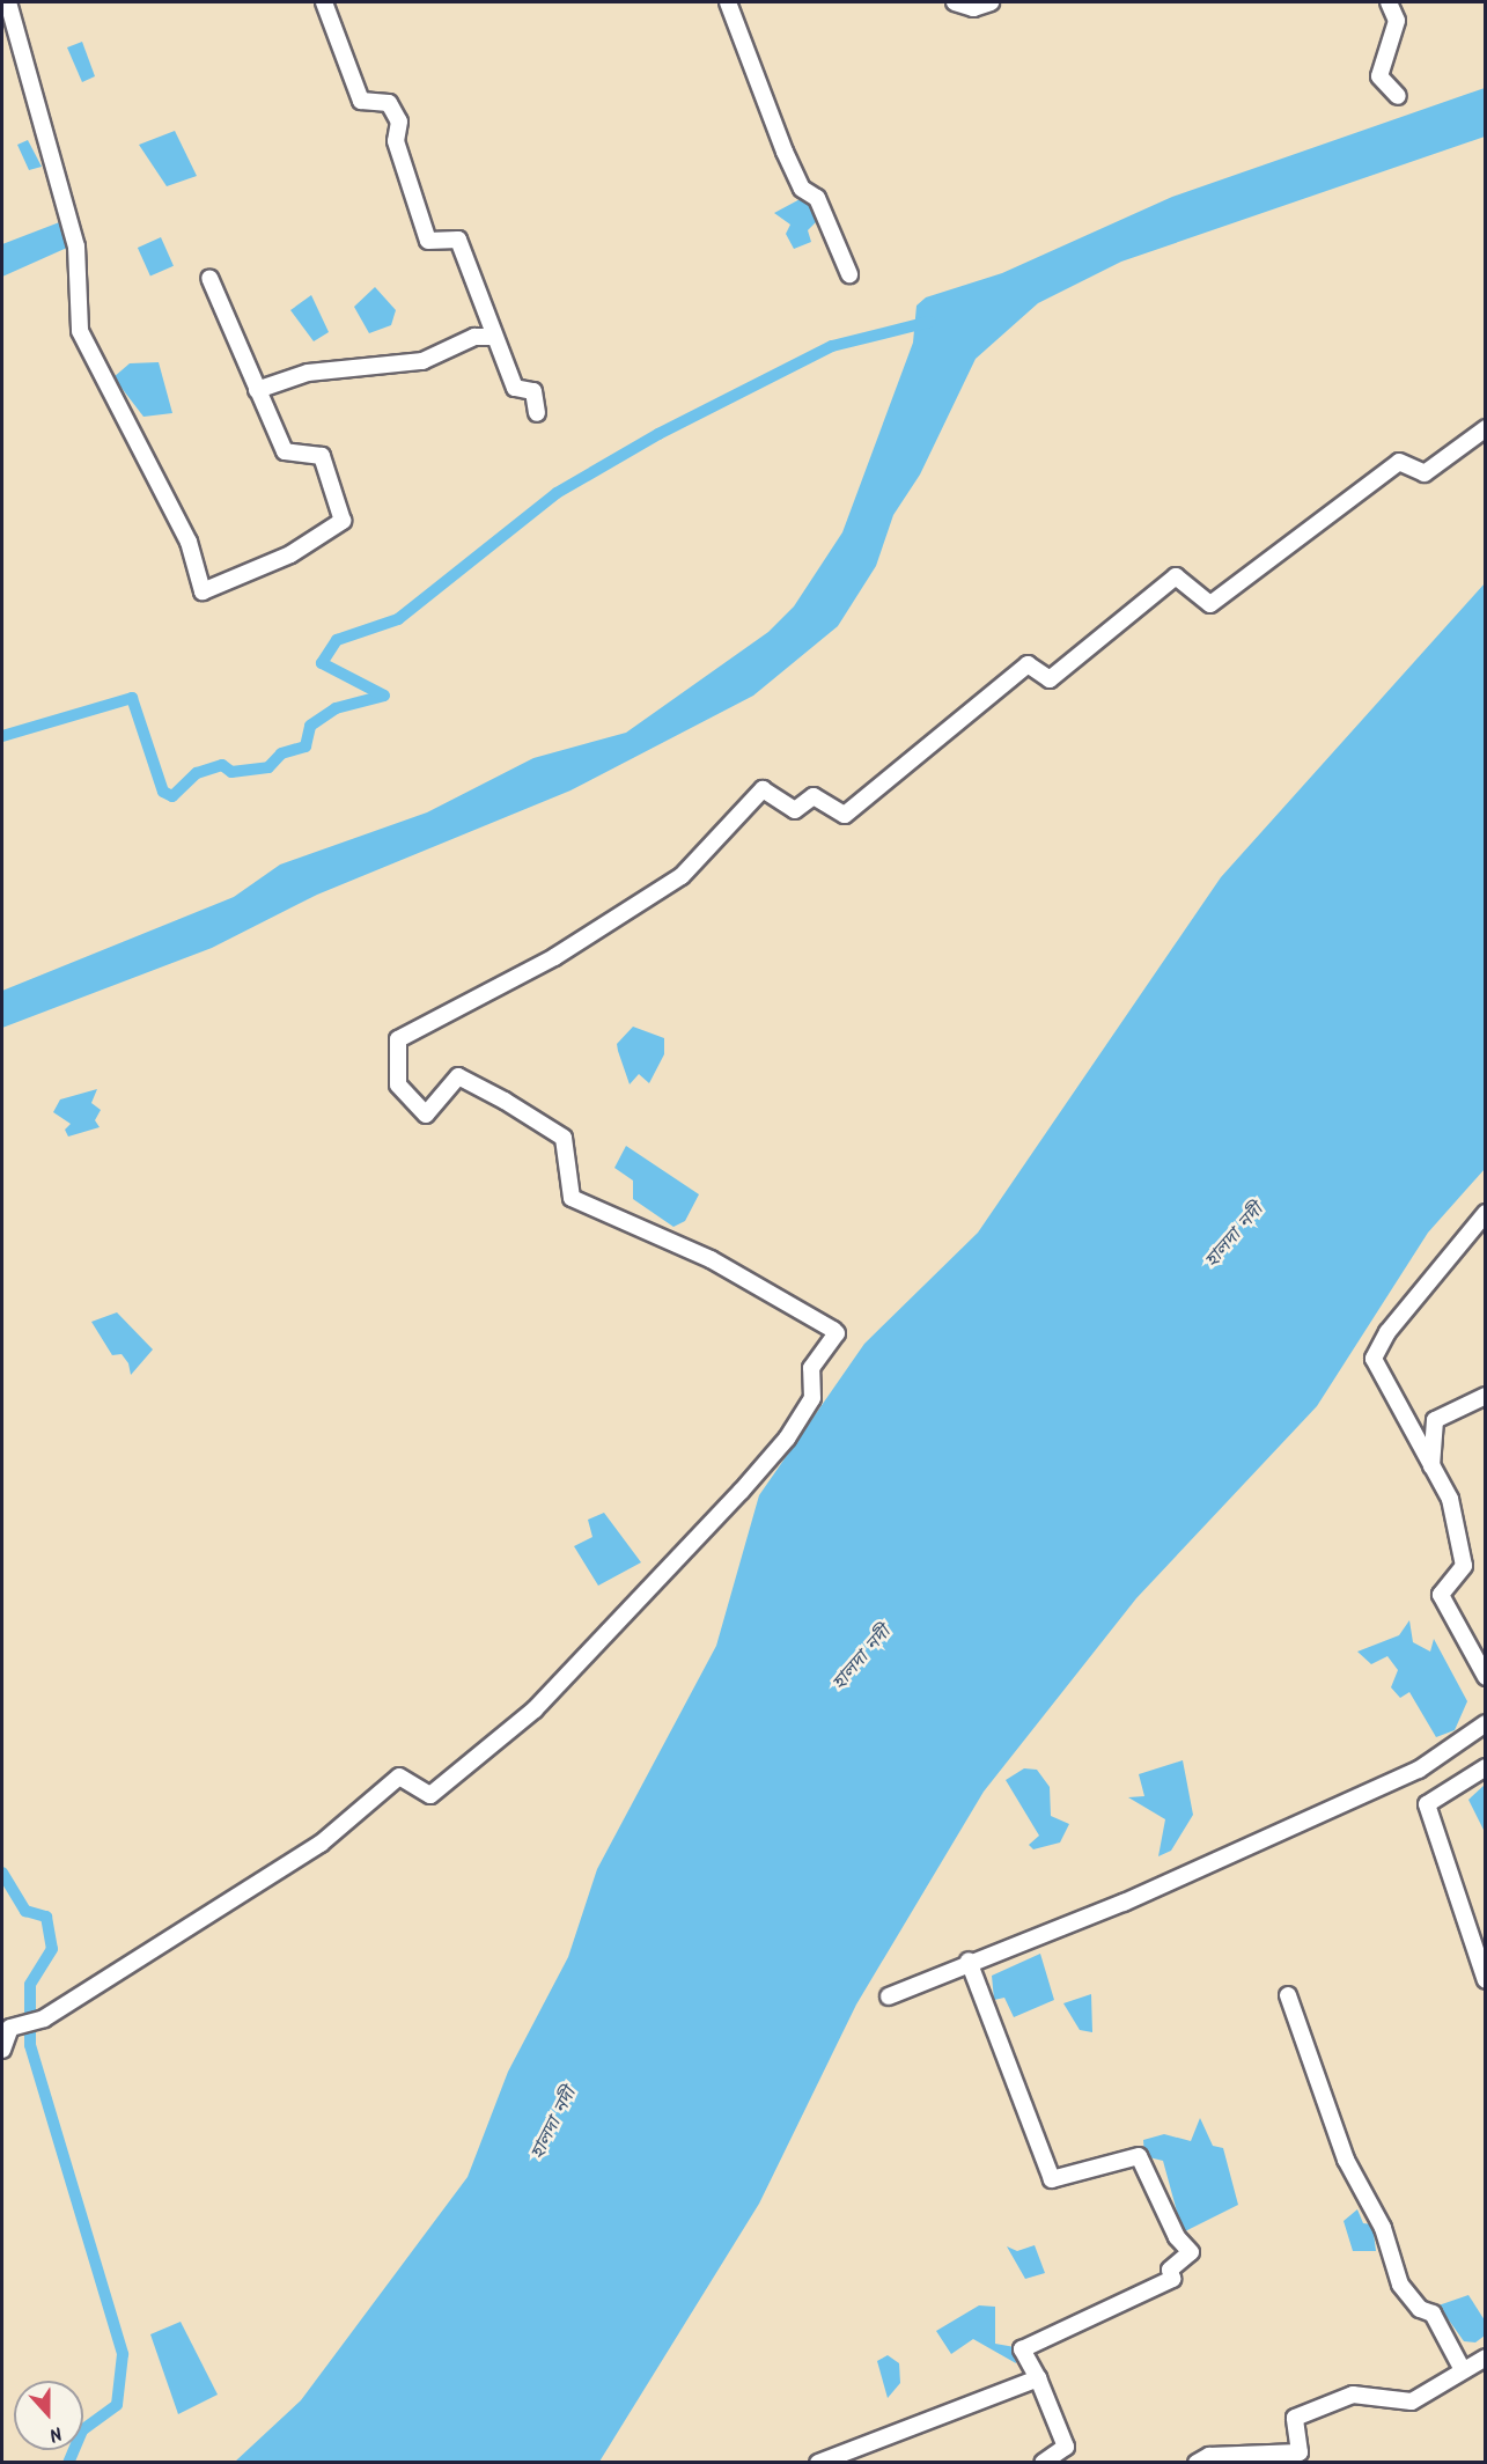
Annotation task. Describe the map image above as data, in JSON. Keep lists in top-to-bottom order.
{
  "water": ["হালদা নদী"],
  "north": "bottom"
}
